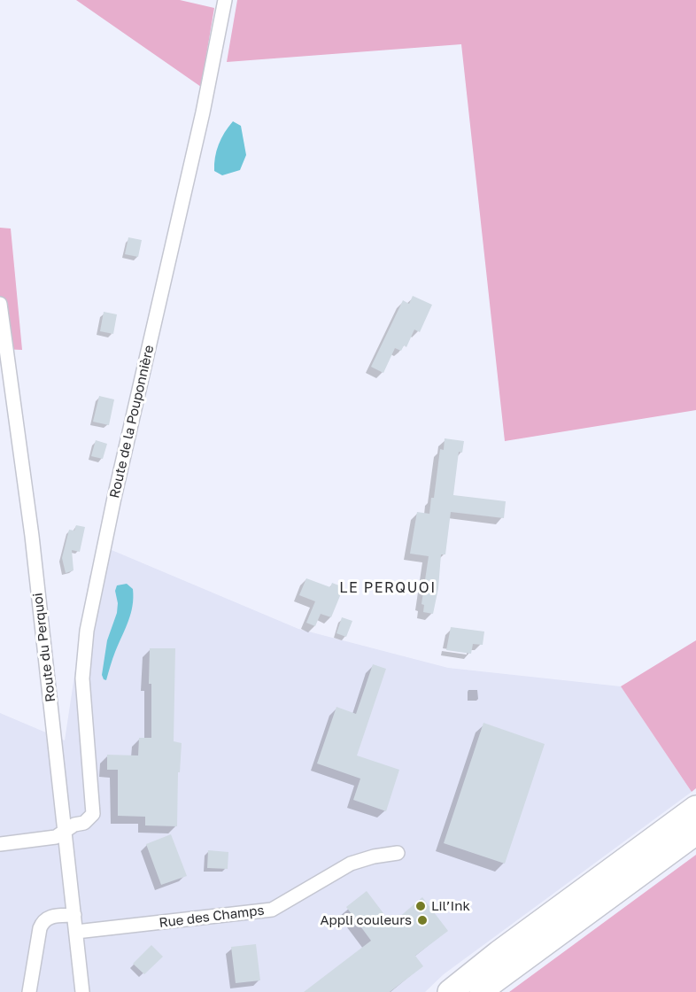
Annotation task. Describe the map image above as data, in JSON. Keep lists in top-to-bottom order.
{
  "streets": {
    "street": ["Route de la Pouponnière", "Route du Perquoi", "Rue des Champs"]
  },
  "crossings": [
    ["Route de la Pouponnière", "Route du Perquoi"],
    ["Route du Perquoi", "Rue des Champs"]
  ],
  "districts": ["LE PERQUOI"],
  "places": ["Lil’Ink", "Appli couleurs"]
}
